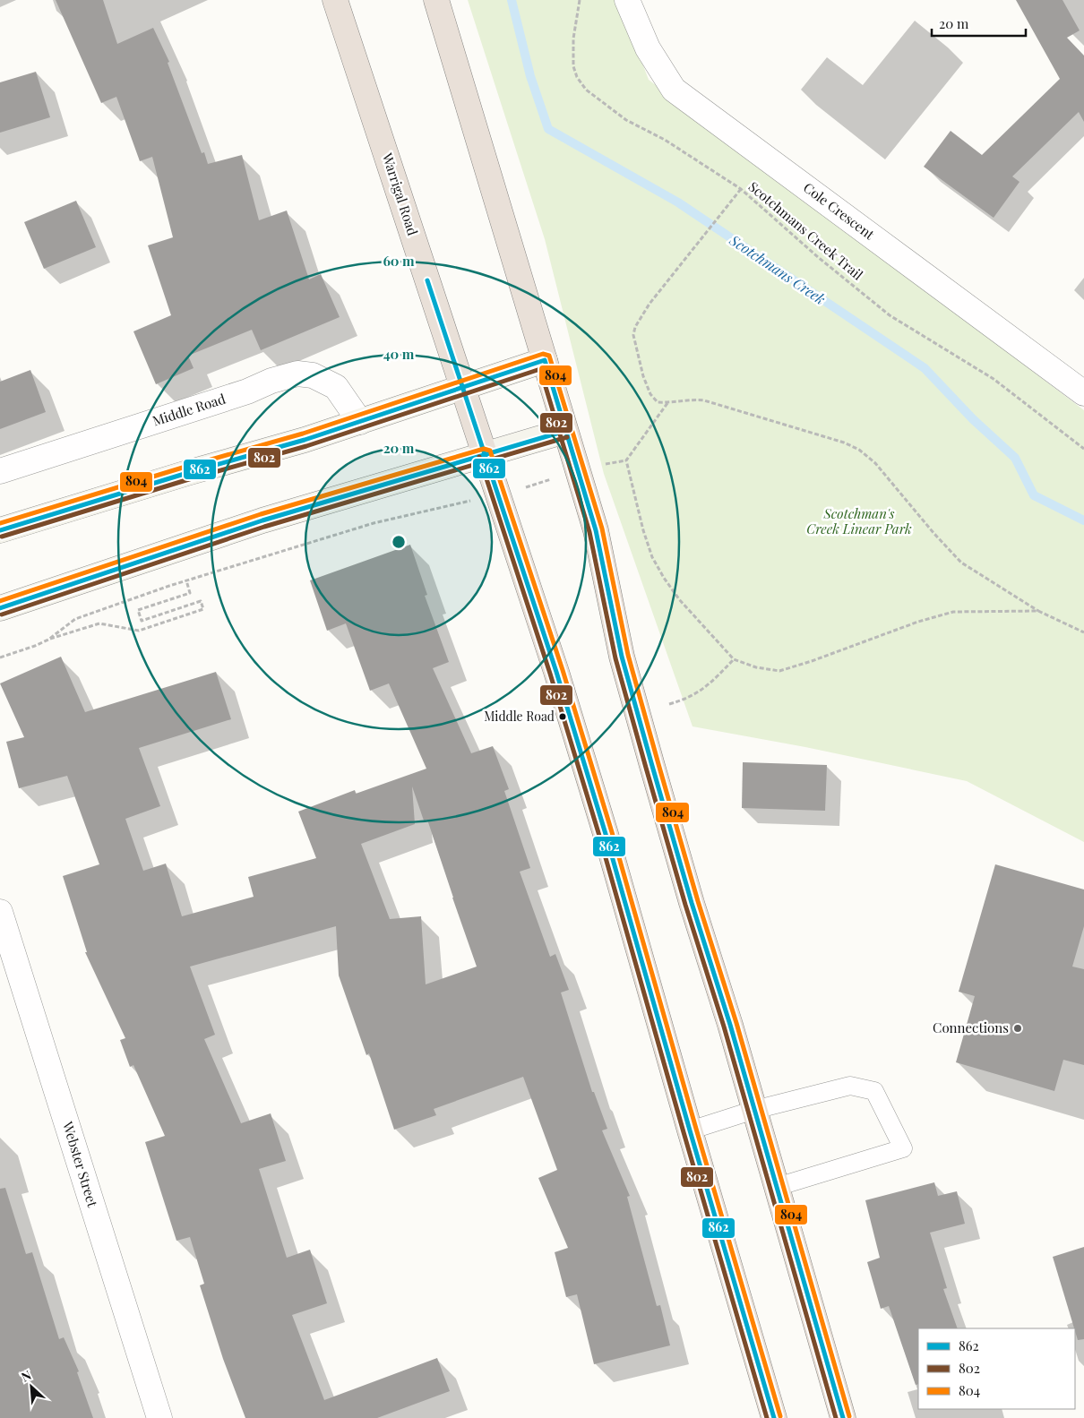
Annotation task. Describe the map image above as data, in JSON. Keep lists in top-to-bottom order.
{
  "streets": {
    "highway": ["Warrigal Road"],
    "street": ["Cole Crescent", "Middle Road", "Webster Street"],
    "path": ["Scotchmans Creek Trail"]
  },
  "water": ["Scotchmans Creek"],
  "parks": ["Scotchman's Creek Linear Park"],
  "places": ["Middle Road", "Connections"],
  "lines": ["transit line 862", "transit line 804", "transit line 802"],
  "legend": ["862", "802", "804"],
  "scale_bar": "20 m",
  "north": "top left",
  "rings": ["60 m", "40 m", "20 m"]
}
